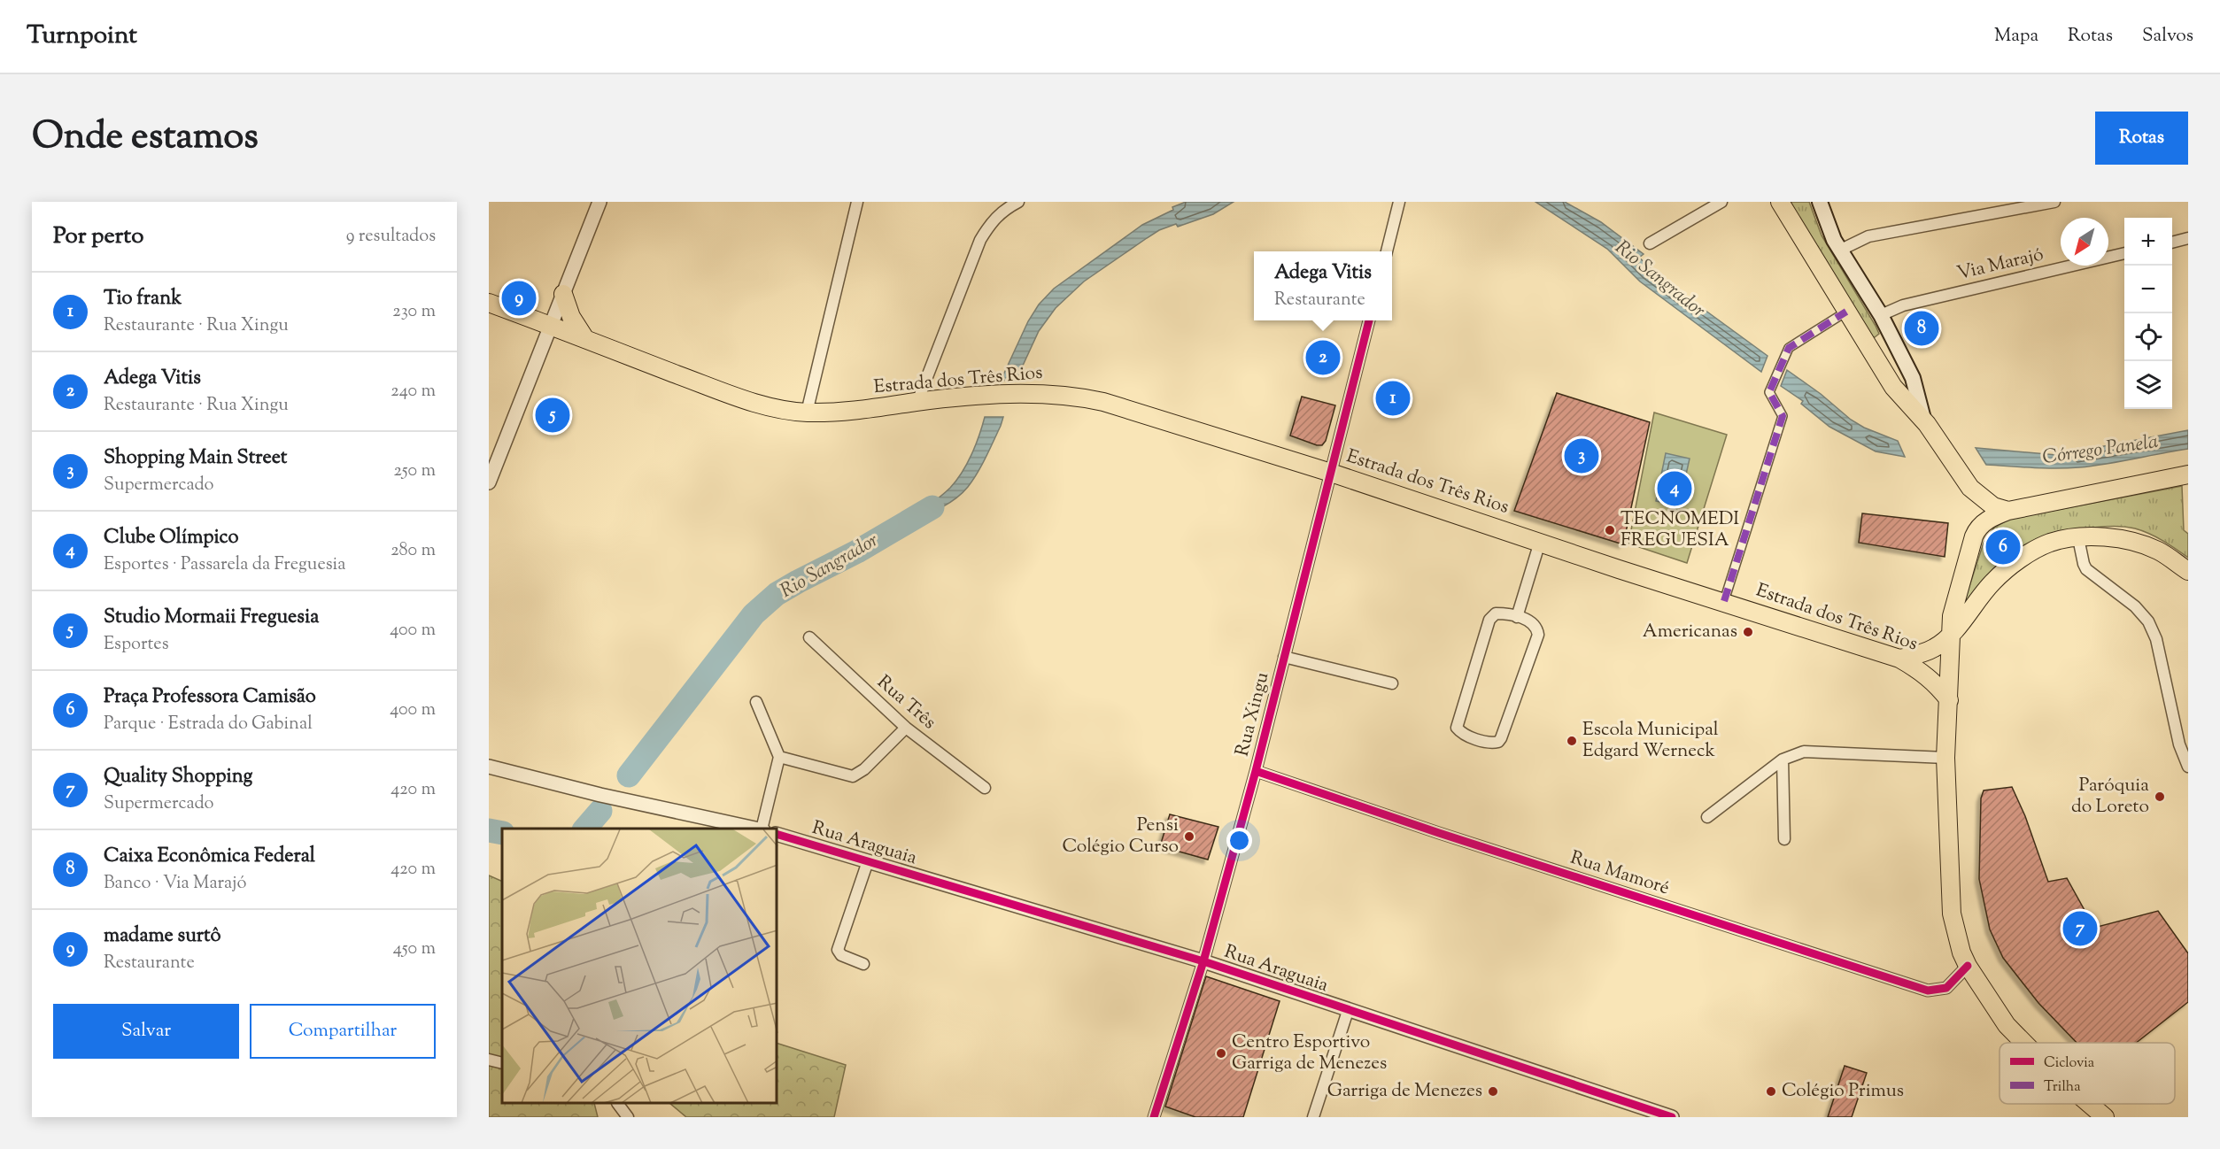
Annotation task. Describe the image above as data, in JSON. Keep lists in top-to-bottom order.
{
  "streets": {
    "main road": ["Estrada dos Três Rios"],
    "street": [
      "Via Marajó",
      "Rua Três",
      "Rua Xingu",
      "Rua Araguaia",
      "Rua Mamoré"
    ]
  },
  "crossings": [
    ["Estrada dos Três Rios", "Rua Xingu"],
    ["Rua Xingu", "Rua Araguaia"],
    ["Rua Xingu", "Rua Mamoré"]
  ],
  "water": ["Rio Sangrador", "Córrego Panela"],
  "places": [
    "TECNOMEDI FREGUESIA",
    "Americanas",
    "Escola Municipal Edgard Werneck",
    "Paróquia do Loreto",
    "Pensi Colégio Curso",
    "Centro Esportivo Garriga de Menezes",
    "Garriga de Menezes",
    "Colégio Primus"
  ],
  "legend": ["Ciclovia", "Trilha"],
  "north": "bottom left",
  "page": {
    "header": "Turnpoint",
    "nav": ["Mapa", "Rotas", "Salvos"],
    "title": "Onde estamos",
    "buttons": [
      "Rotas",
      ["Salvar", "Compartilhar"]
    ],
    "heading": ["Por perto", "9 resultados"],
    "map_buttons": ["+", "−"],
    "popup": ["Adega Vitis", "Restaurante"],
    "list": [
      {
        "mark": "1",
        "name": "Tio frank",
        "note": "Restaurante · Rua Xingu",
        "value": "230 m"
      },
      {
        "mark": "2",
        "name": "Adega Vitis",
        "note": "Restaurante · Rua Xingu",
        "value": "240 m"
      },
      {
        "mark": "3",
        "name": "Shopping Main Street",
        "note": "Supermercado",
        "value": "250 m"
      },
      {
        "mark": "4",
        "name": "Clube Olímpico",
        "note": "Esportes · Passarela da Freguesia",
        "value": "280 m"
      },
      {
        "mark": "5",
        "name": "Studio Mormaii Freguesia",
        "note": "Esportes",
        "value": "400 m"
      },
      {
        "mark": "6",
        "name": "Praça Professora Camisão",
        "note": "Parque · Estrada do Gabinal",
        "value": "400 m"
      },
      {
        "mark": "7",
        "name": "Quality Shopping",
        "note": "Supermercado",
        "value": "420 m"
      },
      {
        "mark": "8",
        "name": "Caixa Econômica Federal",
        "note": "Banco · Via Marajó",
        "value": "420 m"
      },
      {
        "mark": "9",
        "name": "madame surtô",
        "note": "Restaurante",
        "value": "450 m"
      }
    ],
    "pins": [
      "9",
      "8",
      "2",
      "1",
      "5",
      "3",
      "4",
      "6",
      "7"
    ]
  }
}
